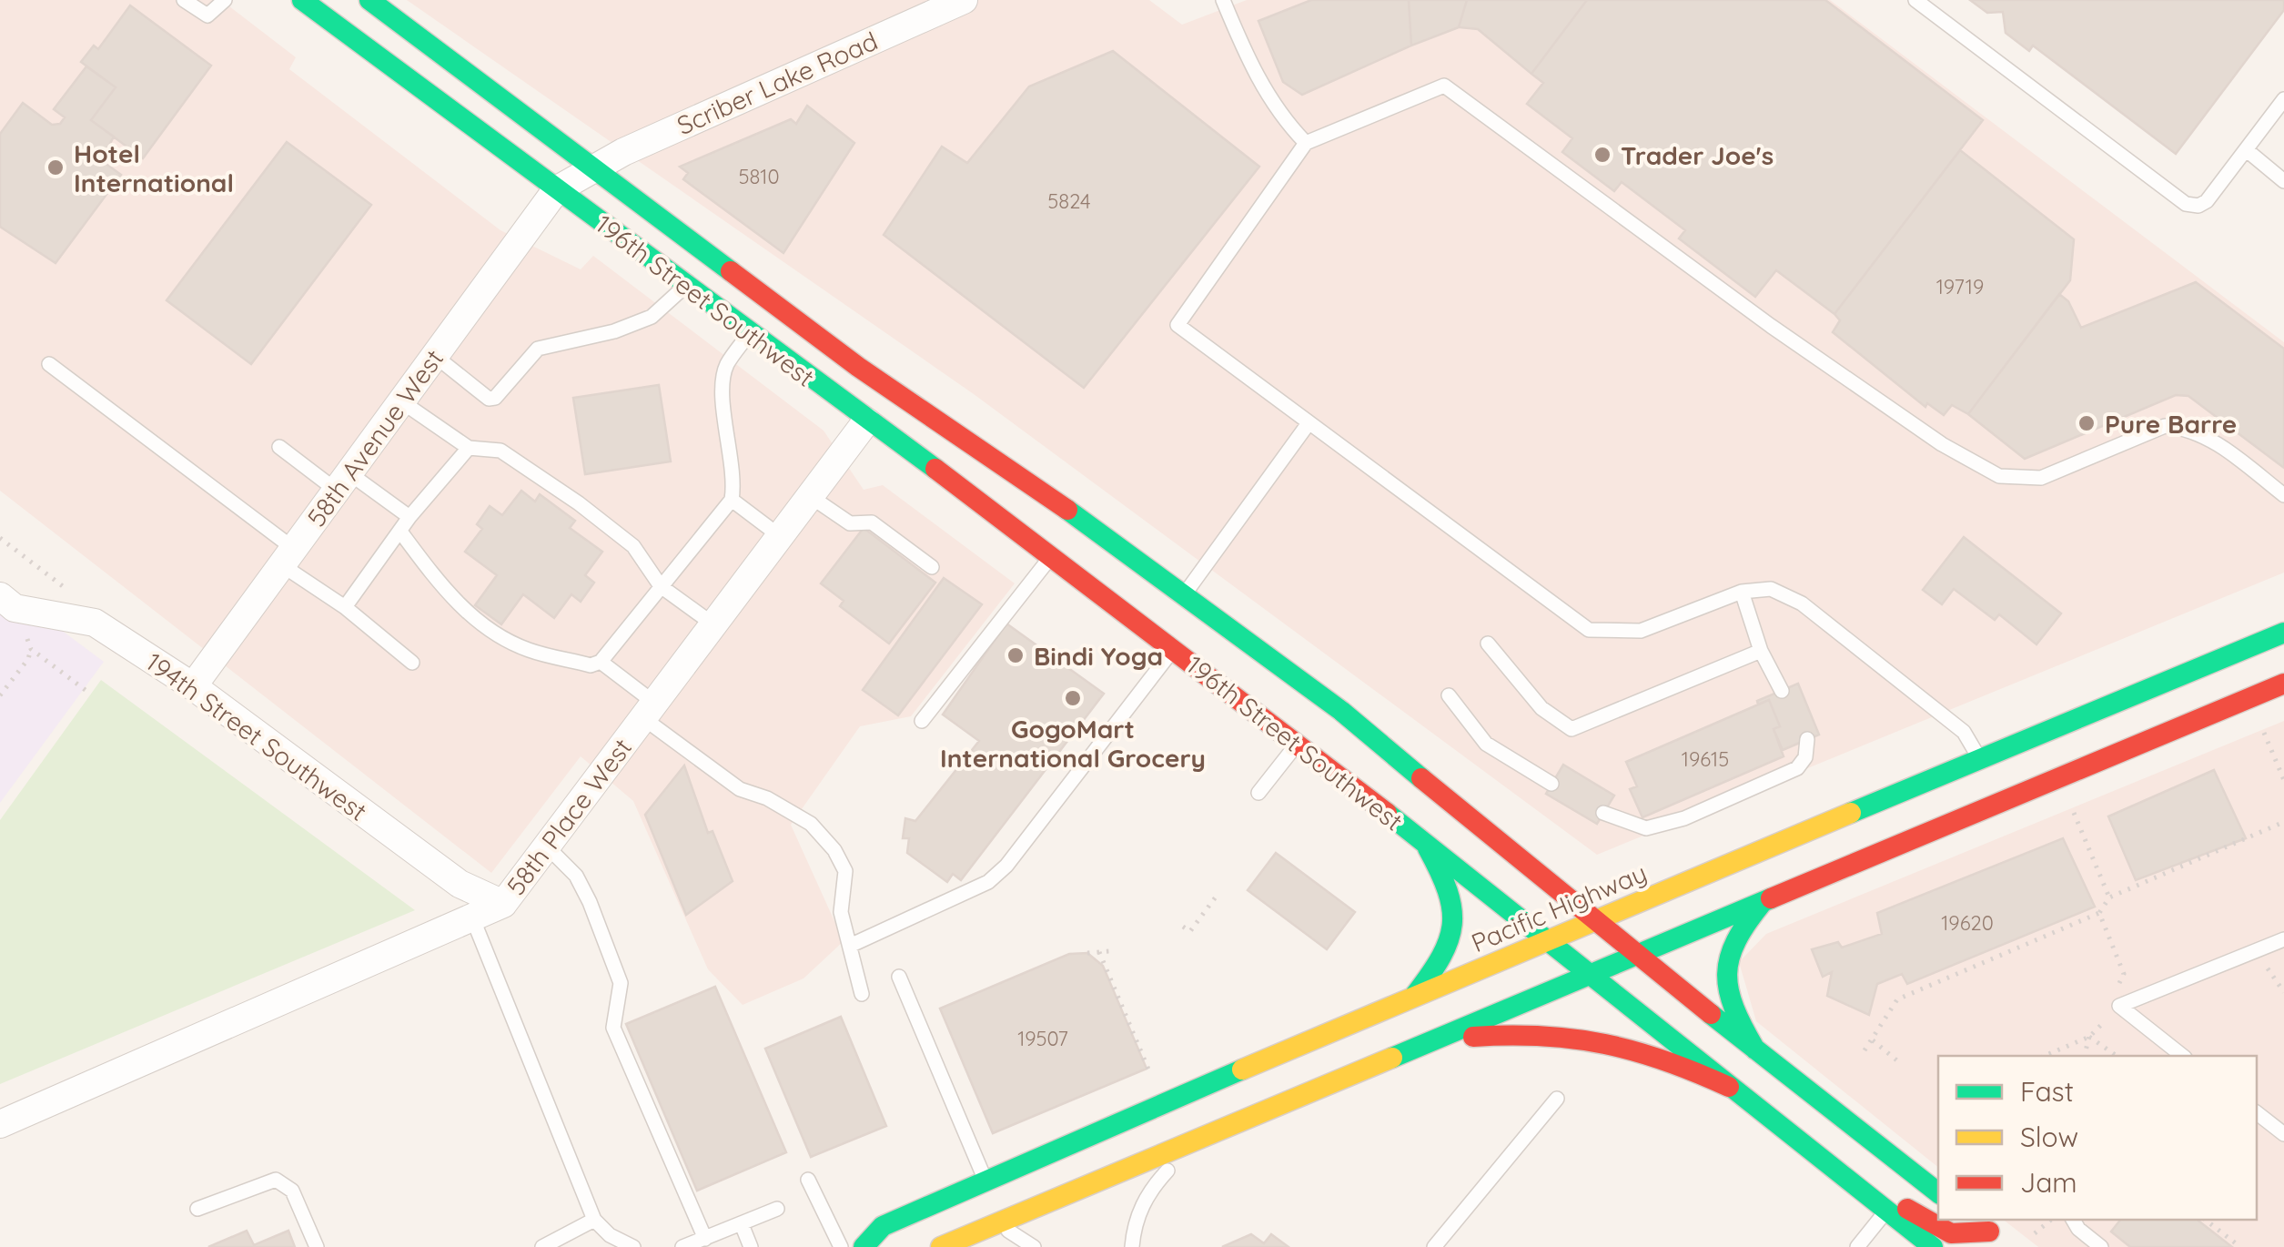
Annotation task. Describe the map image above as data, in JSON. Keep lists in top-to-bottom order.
{
  "streets": {
    "main road": ["196th Street Southwest", "Pacific Highway"],
    "street": [
      "Scriber Lake Road",
      "58th Avenue West",
      "194th Street Southwest",
      "58th Place West"
    ]
  },
  "crossings": [
    ["Scriber Lake Road", "196th Street Southwest"],
    ["196th Street Southwest", "58th Avenue West"],
    ["196th Street Southwest", "58th Place West"],
    ["196th Street Southwest", "Pacific Highway"],
    ["58th Avenue West", "194th Street Southwest"],
    ["194th Street Southwest", "58th Place West"]
  ],
  "places": [
    "Trader Joe's",
    "Hotel International",
    "Pure Barre",
    "Bindi Yoga",
    "GogoMart International Grocery"
  ],
  "house_numbers": [
    "5810",
    "5824",
    "19719",
    "19615",
    "19620",
    "19507"
  ],
  "legend": ["Fast", "Slow", "Jam"]
}
